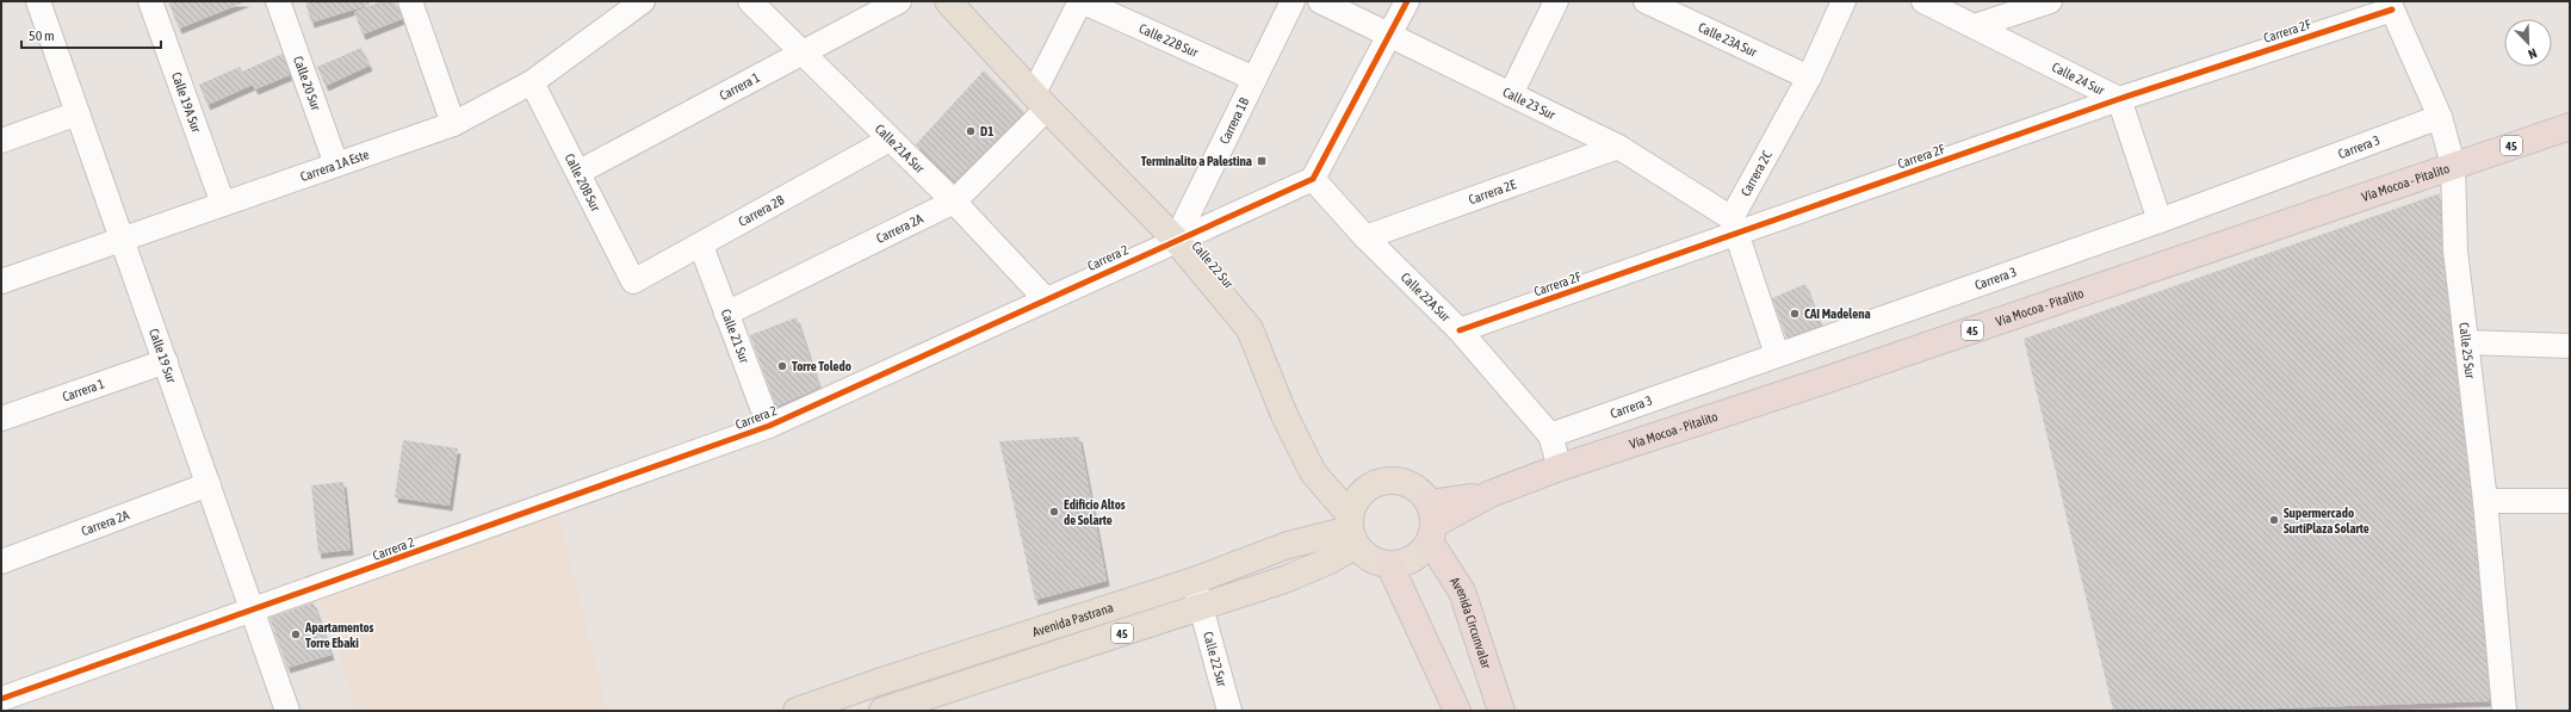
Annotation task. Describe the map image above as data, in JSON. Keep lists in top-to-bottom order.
{
  "streets": {
    "highway": ["45", "Vía Mocoa - Pitalito", "Avenida Circunvalar"],
    "main road": ["Calle 22 Sur", "Avenida Pastrana"],
    "street": [
      "Carrera 2F",
      "Calle 23A Sur",
      "Calle 22B Sur",
      "Calle 24 Sur",
      "Calle 20 Sur",
      "Carrera 1",
      "Calle 19A Sur",
      "Calle 23 Sur",
      "Carrera 1B",
      "Carrera 3",
      "Calle 21A Sur",
      "Carrera 1A Este",
      "Carrera 2C",
      "Calle 20B Sur",
      "Carrera 2E",
      "Carrera 2B",
      "Carrera 2A",
      "Carrera 2",
      "Calle 22A Sur",
      "Calle 21 Sur",
      "Calle 25 Sur",
      "Calle 19 Sur"
    ]
  },
  "crossings": [
    ["Carrera 2F", "Calle 24 Sur"],
    ["Carrera 2F", "Calle 23 Sur"],
    ["Carrera 2F", "Carrera 2C"],
    ["Carrera 2F", "Calle 22A Sur"],
    ["Carrera 2F", "Calle 25 Sur"],
    ["Calle 23A Sur", "Carrera 2C"],
    ["Calle 22B Sur", "Carrera 1B"],
    ["Calle 24 Sur", "Carrera 3"],
    ["Calle 20 Sur", "Carrera 1A Este"],
    ["Carrera 1", "Calle 21A Sur"],
    ["Carrera 1", "Calle 20B Sur"],
    ["Carrera 1", "Calle 19 Sur"],
    ["Calle 19A Sur", "Carrera 1A Este"],
    ["Calle 23 Sur", "Carrera 2C"],
    ["Calle 23 Sur", "Carrera 2E"],
    ["Carrera 1B", "Carrera 2"],
    ["Carrera 1B", "Calle 22 Sur"],
    ["45", "Vía Mocoa - Pitalito"],
    ["45", "Calle 22 Sur"],
    ["45", "Avenida Pastrana"],
    ["45", "Avenida Circunvalar"],
    ["Carrera 3", "Calle 22A Sur"],
    ["Carrera 3", "Calle 25 Sur"],
    ["Calle 21A Sur", "Carrera 2B"],
    ["Calle 21A Sur", "Carrera 2A"],
    ["Calle 21A Sur", "Carrera 2"],
    ["Carrera 1A Este", "Calle 20B Sur"],
    ["Carrera 1A Este", "Calle 19 Sur"],
    ["Calle 20B Sur", "Carrera 2B"],
    ["Vía Mocoa - Pitalito", "Calle 22 Sur"],
    ["Vía Mocoa - Pitalito", "Calle 22A Sur"],
    ["Vía Mocoa - Pitalito", "Calle 25 Sur"],
    ["Vía Mocoa - Pitalito", "Avenida Pastrana"],
    ["Vía Mocoa - Pitalito", "Avenida Circunvalar"],
    ["Carrera 2E", "Calle 22A Sur"],
    ["Carrera 2B", "Calle 21 Sur"],
    ["Carrera 2A", "Calle 22 Sur"],
    ["Carrera 2A", "Calle 21 Sur"],
    ["Carrera 2A", "Calle 19 Sur"],
    ["Carrera 2", "Calle 22 Sur"],
    ["Carrera 2", "Calle 22A Sur"],
    ["Carrera 2", "Calle 21 Sur"],
    ["Carrera 2", "Calle 19 Sur"],
    ["Calle 22 Sur", "Avenida Pastrana"],
    ["Calle 22 Sur", "Avenida Circunvalar"],
    ["Avenida Pastrana", "Avenida Circunvalar"]
  ],
  "places": {
    "other": [
      "D1",
      "CAI Madelena",
      "Torre Toledo",
      "Edificio Altos de Solarte",
      "Supermercado SurtiPlaza Solarte",
      "Apartamentos Torre Ebaki"
    ],
    "transit": ["Terminalito a Palestina"]
  },
  "scale_bar": "50 m",
  "north": "bottom right"
}
